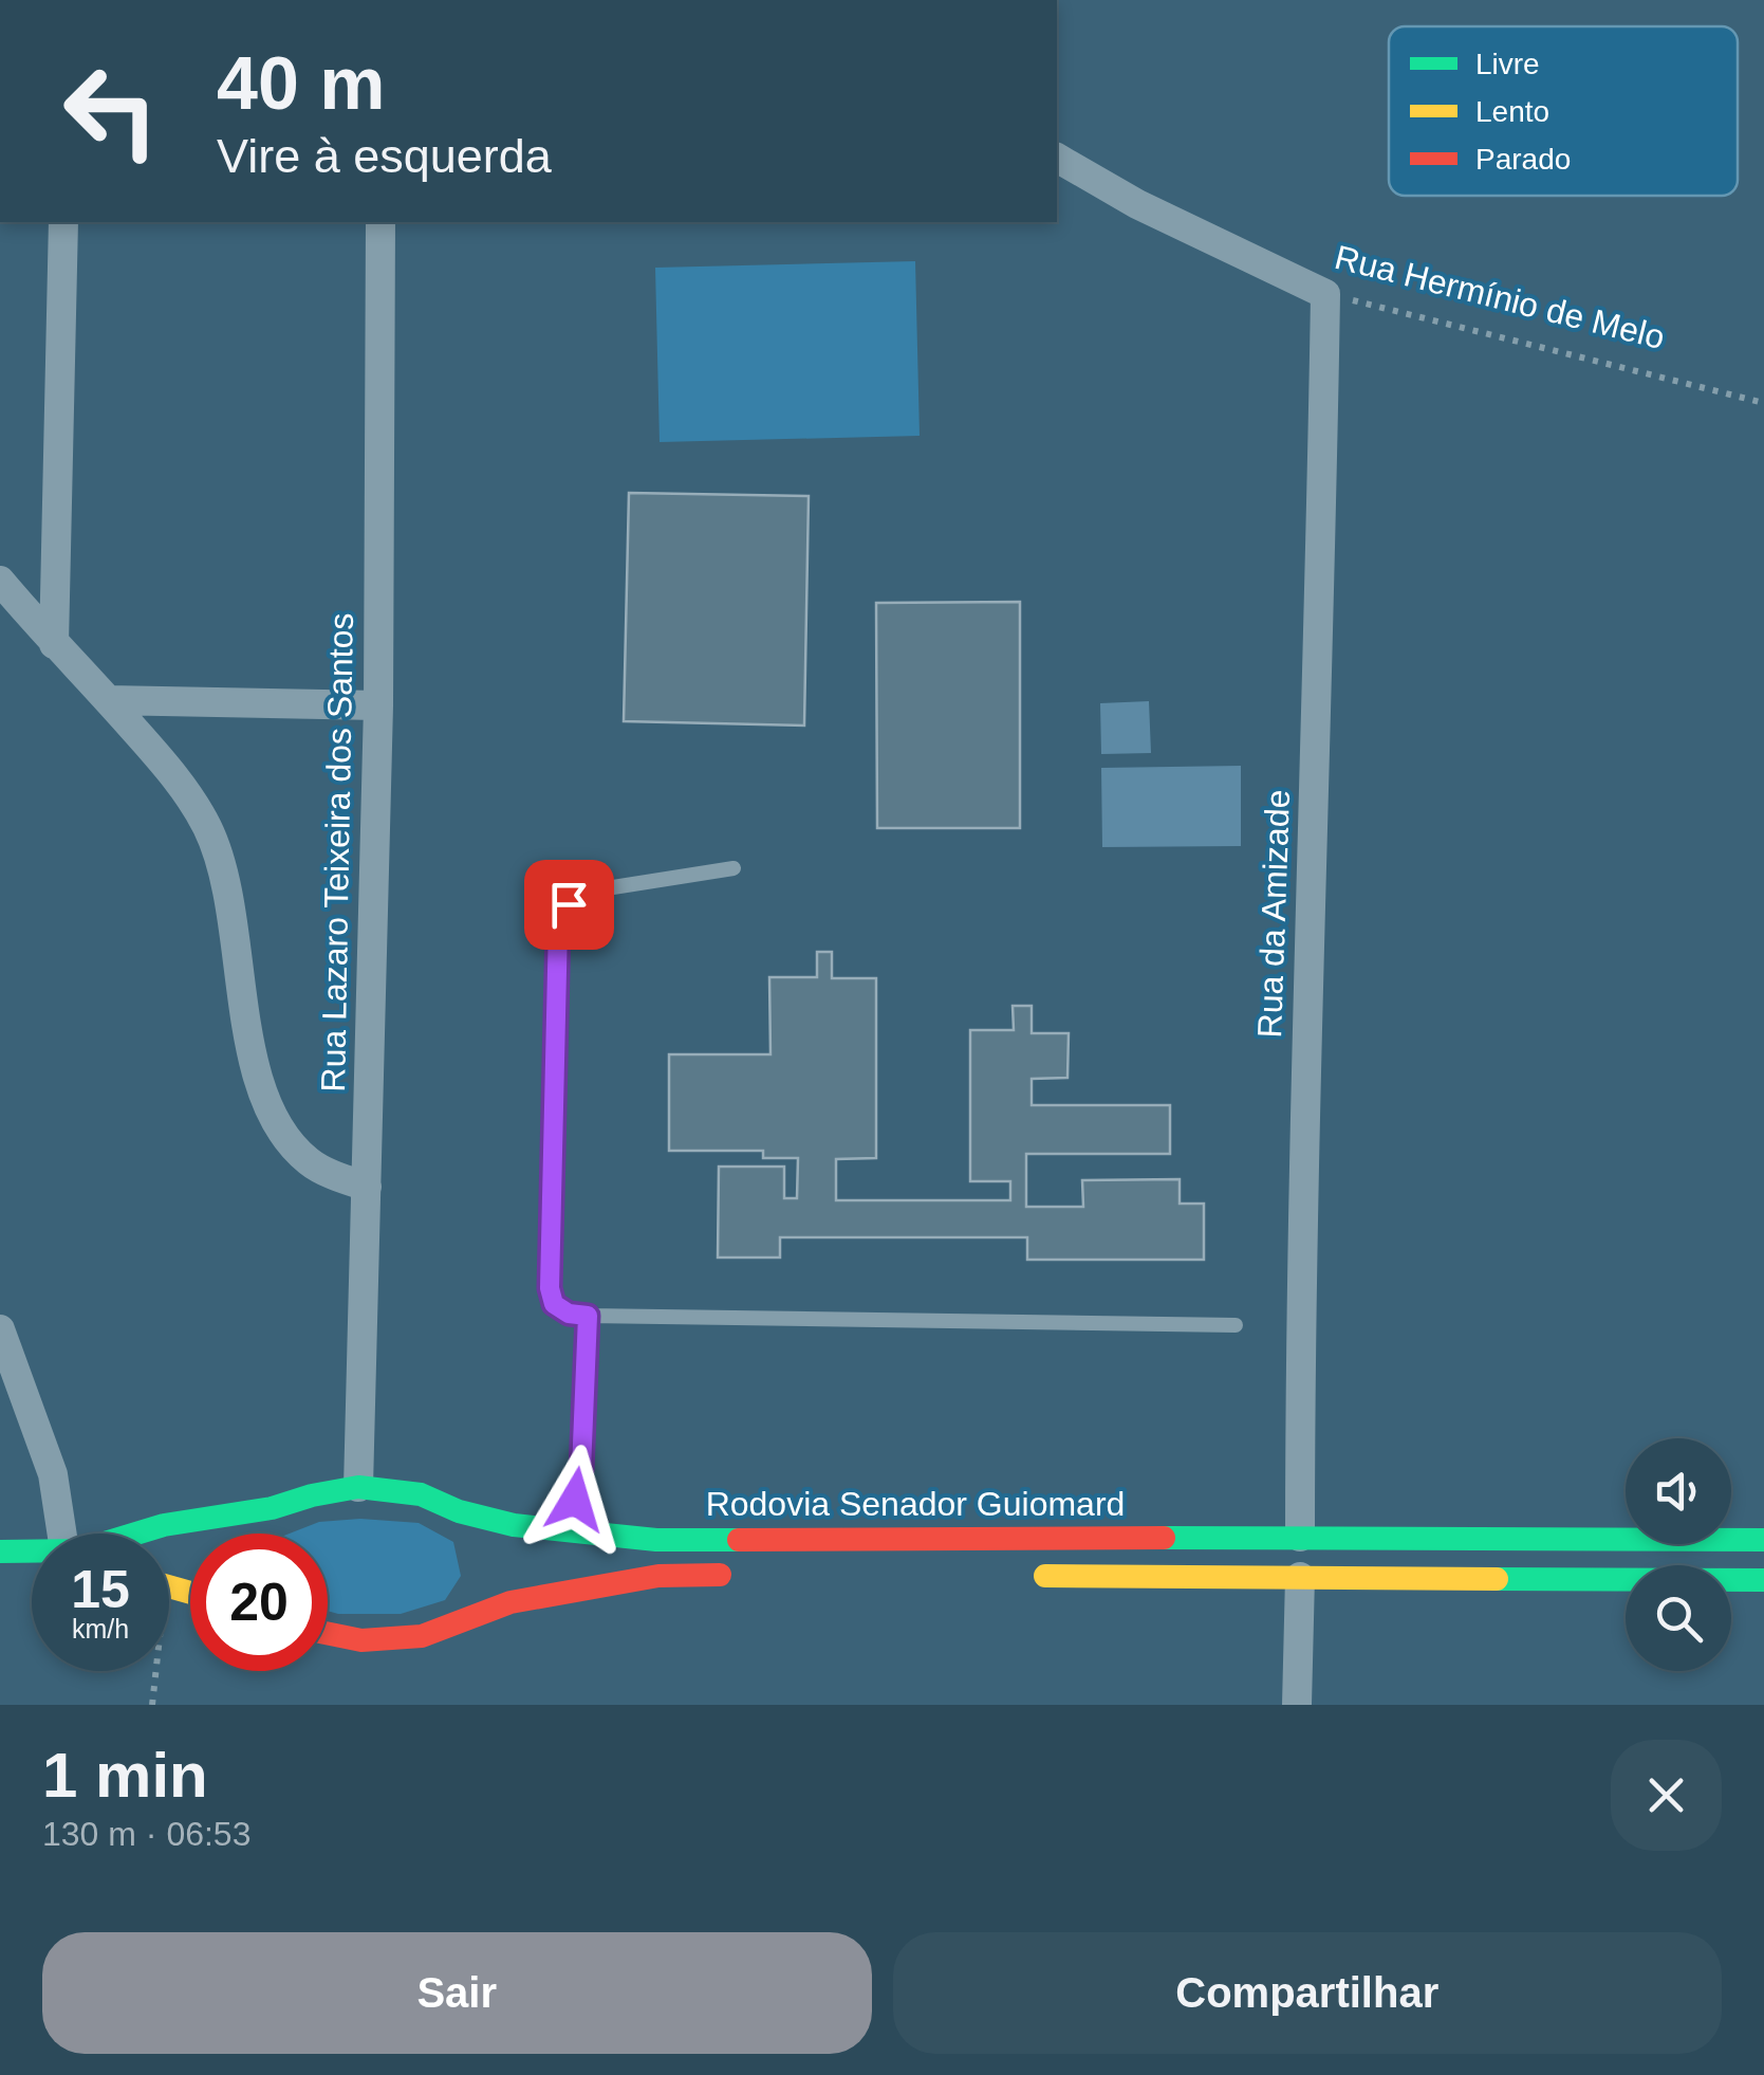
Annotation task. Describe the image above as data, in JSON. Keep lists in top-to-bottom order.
{
  "streets": {
    "highway": ["Rodovia Senador Guiomard"],
    "street": ["Rua Hermínio de Melo", "Rua Lazaro Teixeira dos Santos", "Rua da Amizade"]
  },
  "crossings": [
    ["Rua Hermínio de Melo", "Rua da Amizade"],
    ["Rua Lazaro Teixeira dos Santos", "Rodovia Senador Guiomard"],
    ["Rua da Amizade", "Rodovia Senador Guiomard"]
  ],
  "legend": ["Livre", "Lento", "Parado"],
  "page": {
    "turn": ["40 m", "Vire à esquerda"],
    "speed": "15 km/h",
    "limit": "20",
    "heading": ["1 min", "130 m · 06:53"],
    "buttons": ["Sair", "Compartilhar"]
  }
}
